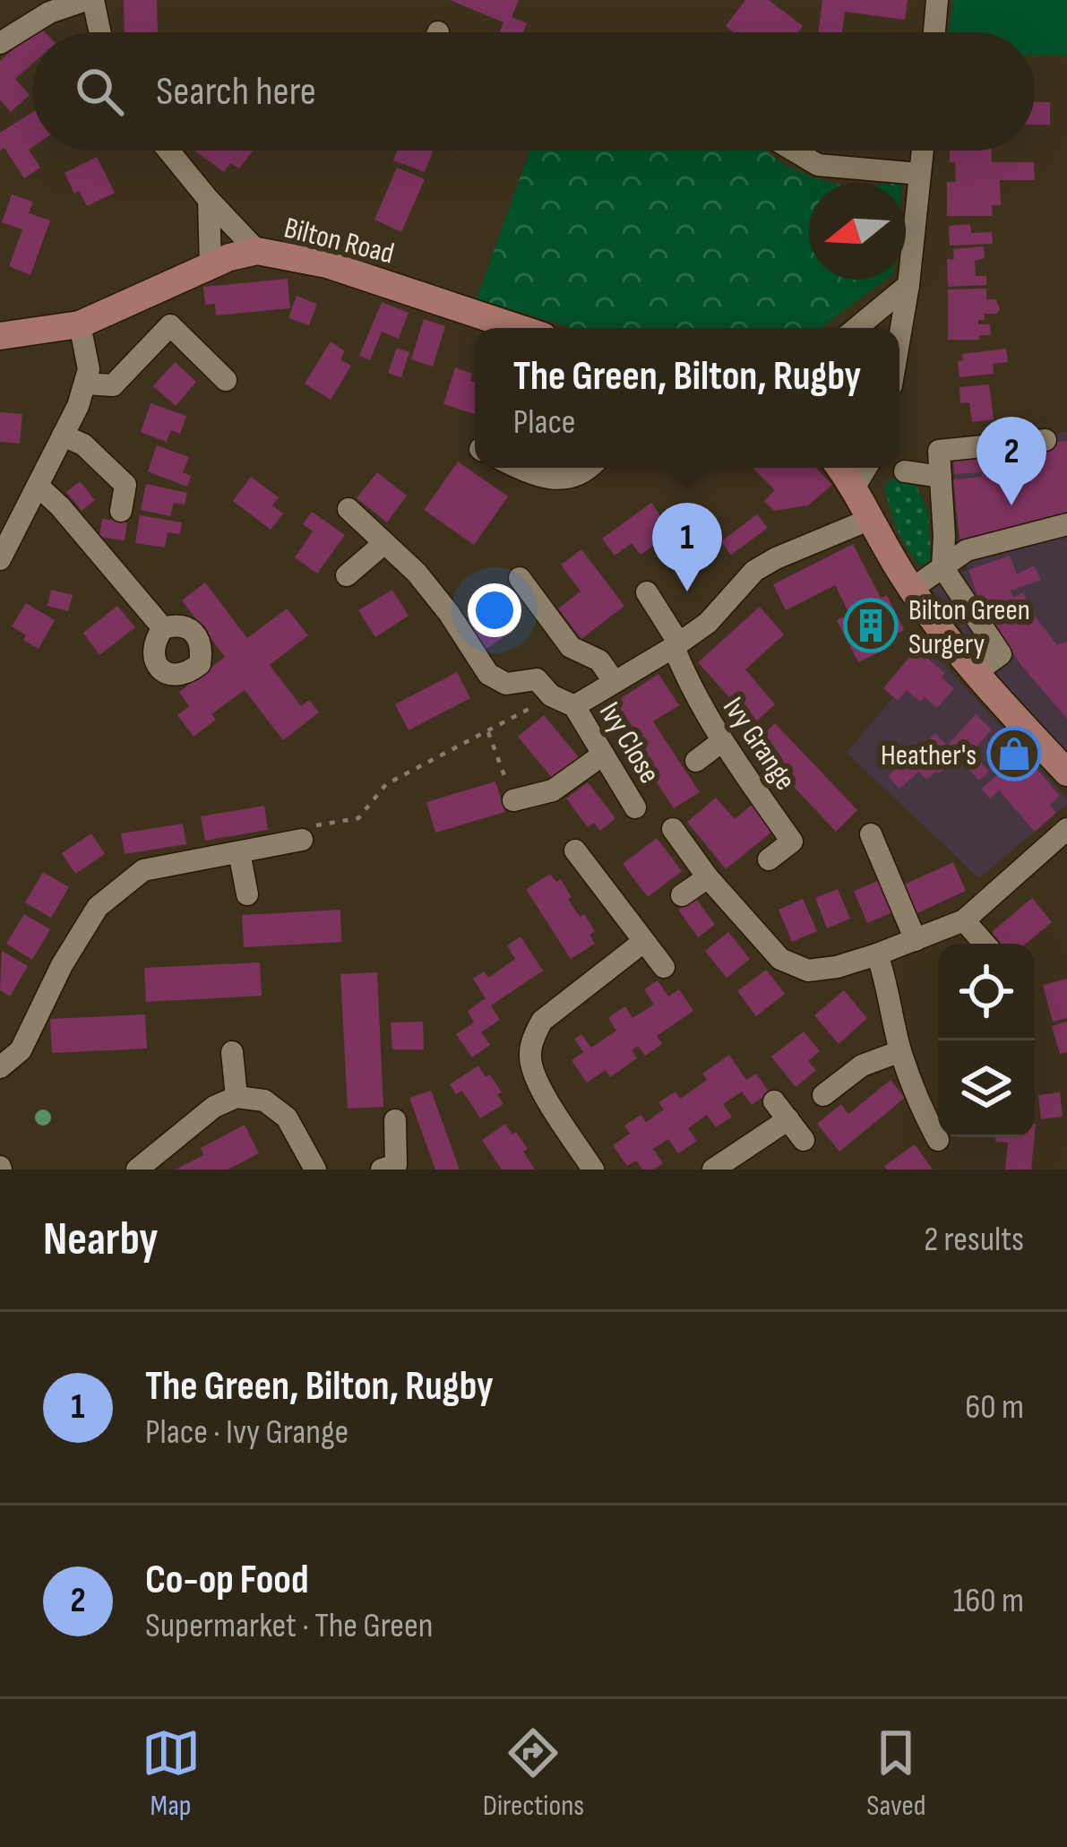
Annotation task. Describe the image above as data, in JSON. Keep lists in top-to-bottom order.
{
  "streets": {
    "main road": ["Bilton Road"],
    "street": ["Ivy Close", "Ivy Grange"]
  },
  "places": {
    "building": ["Bilton Green Surgery"],
    "shop": ["Heather's"]
  },
  "north": "left",
  "page": {
    "search": "Search here",
    "popup": ["The Green, Bilton, Rugby", "Place"],
    "pins": ["2", "1"],
    "heading": ["Nearby", "2 results"],
    "list": [
      {
        "mark": "1",
        "name": "The Green, Bilton, Rugby",
        "note": "Place · Ivy Grange",
        "value": "60 m"
      },
      {
        "mark": "2",
        "name": "Co-op Food",
        "note": "Supermarket · The Green",
        "value": "160 m"
      }
    ],
    "nav": ["Map", "Directions", "Saved"]
  }
}
